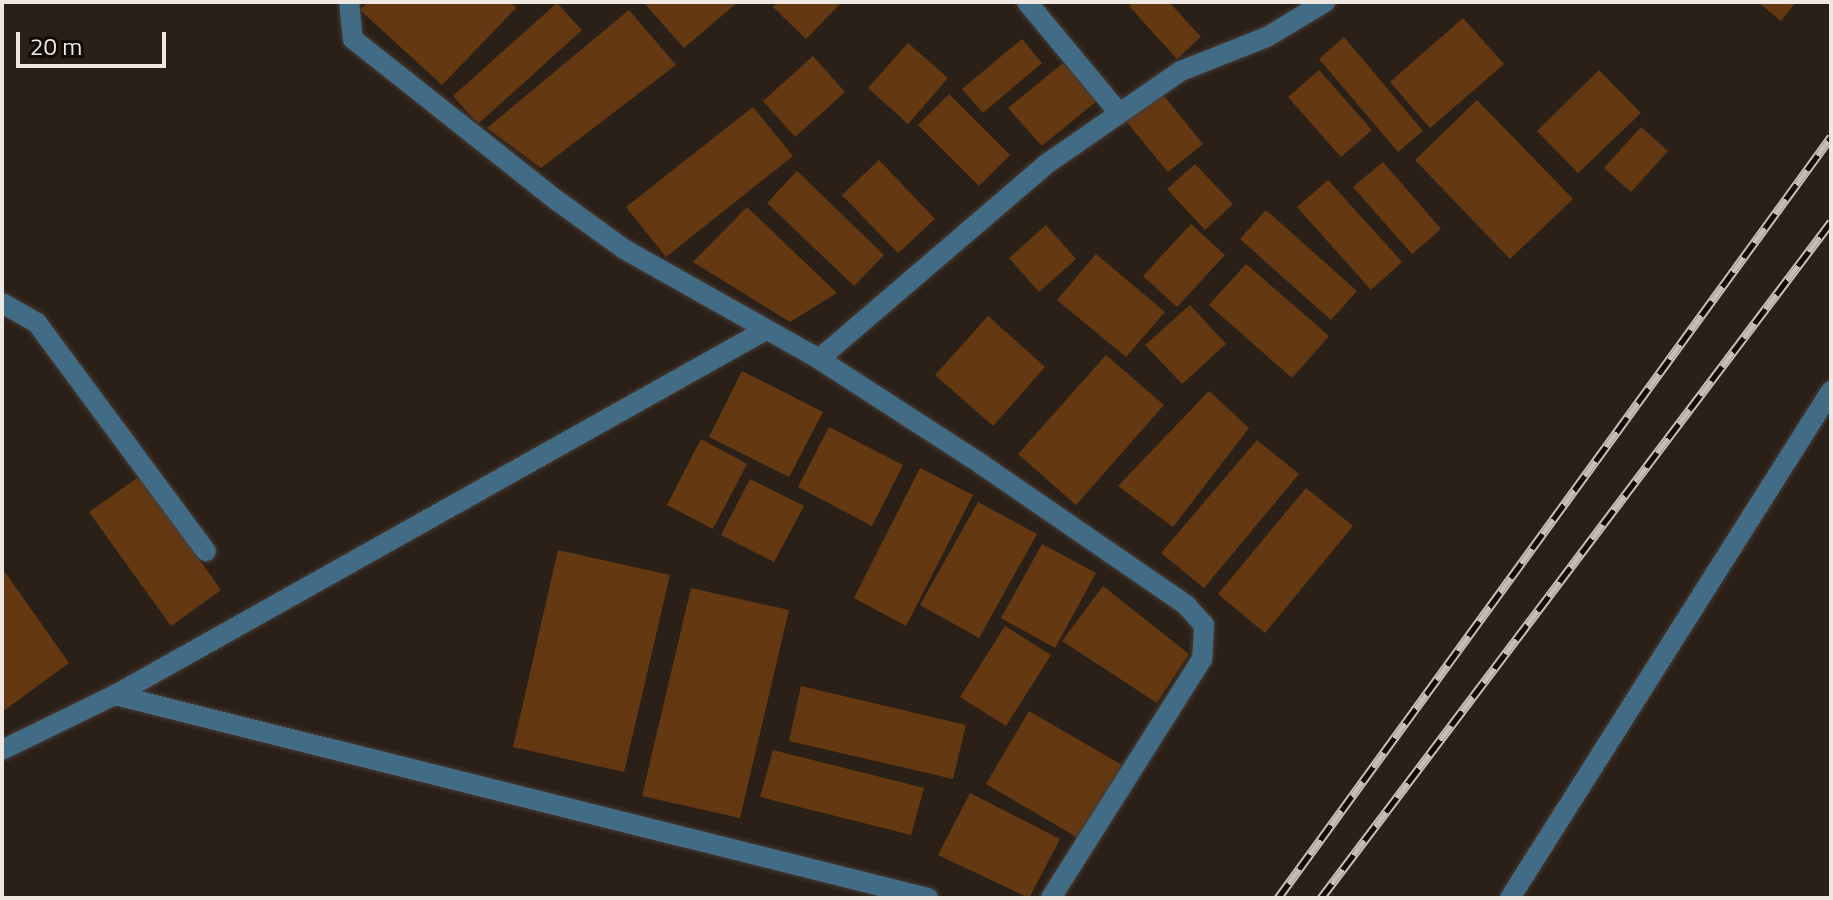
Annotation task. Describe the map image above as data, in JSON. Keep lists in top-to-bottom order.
{
  "scale_bar": "20 m"
}
